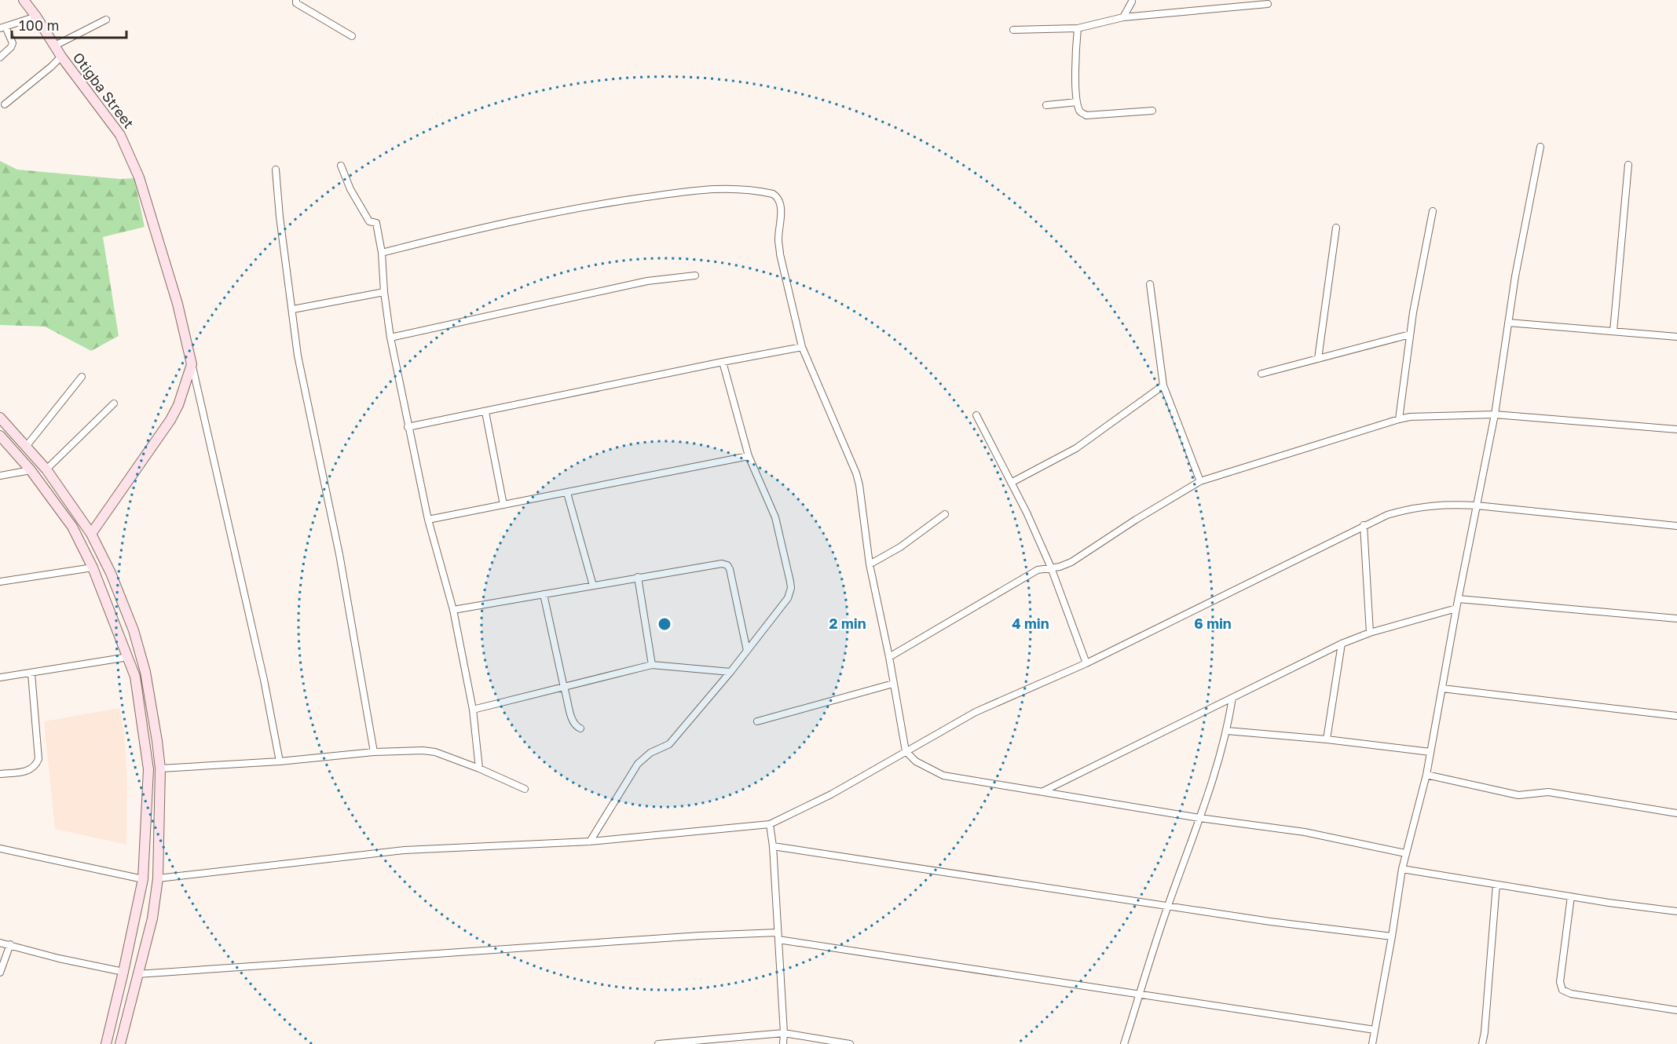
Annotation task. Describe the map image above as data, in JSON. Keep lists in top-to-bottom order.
{
  "streets": {
    "street": ["Otigba Street"]
  },
  "scale_bar": "100 m",
  "rings": ["2 min", "4 min", "6 min"]
}
